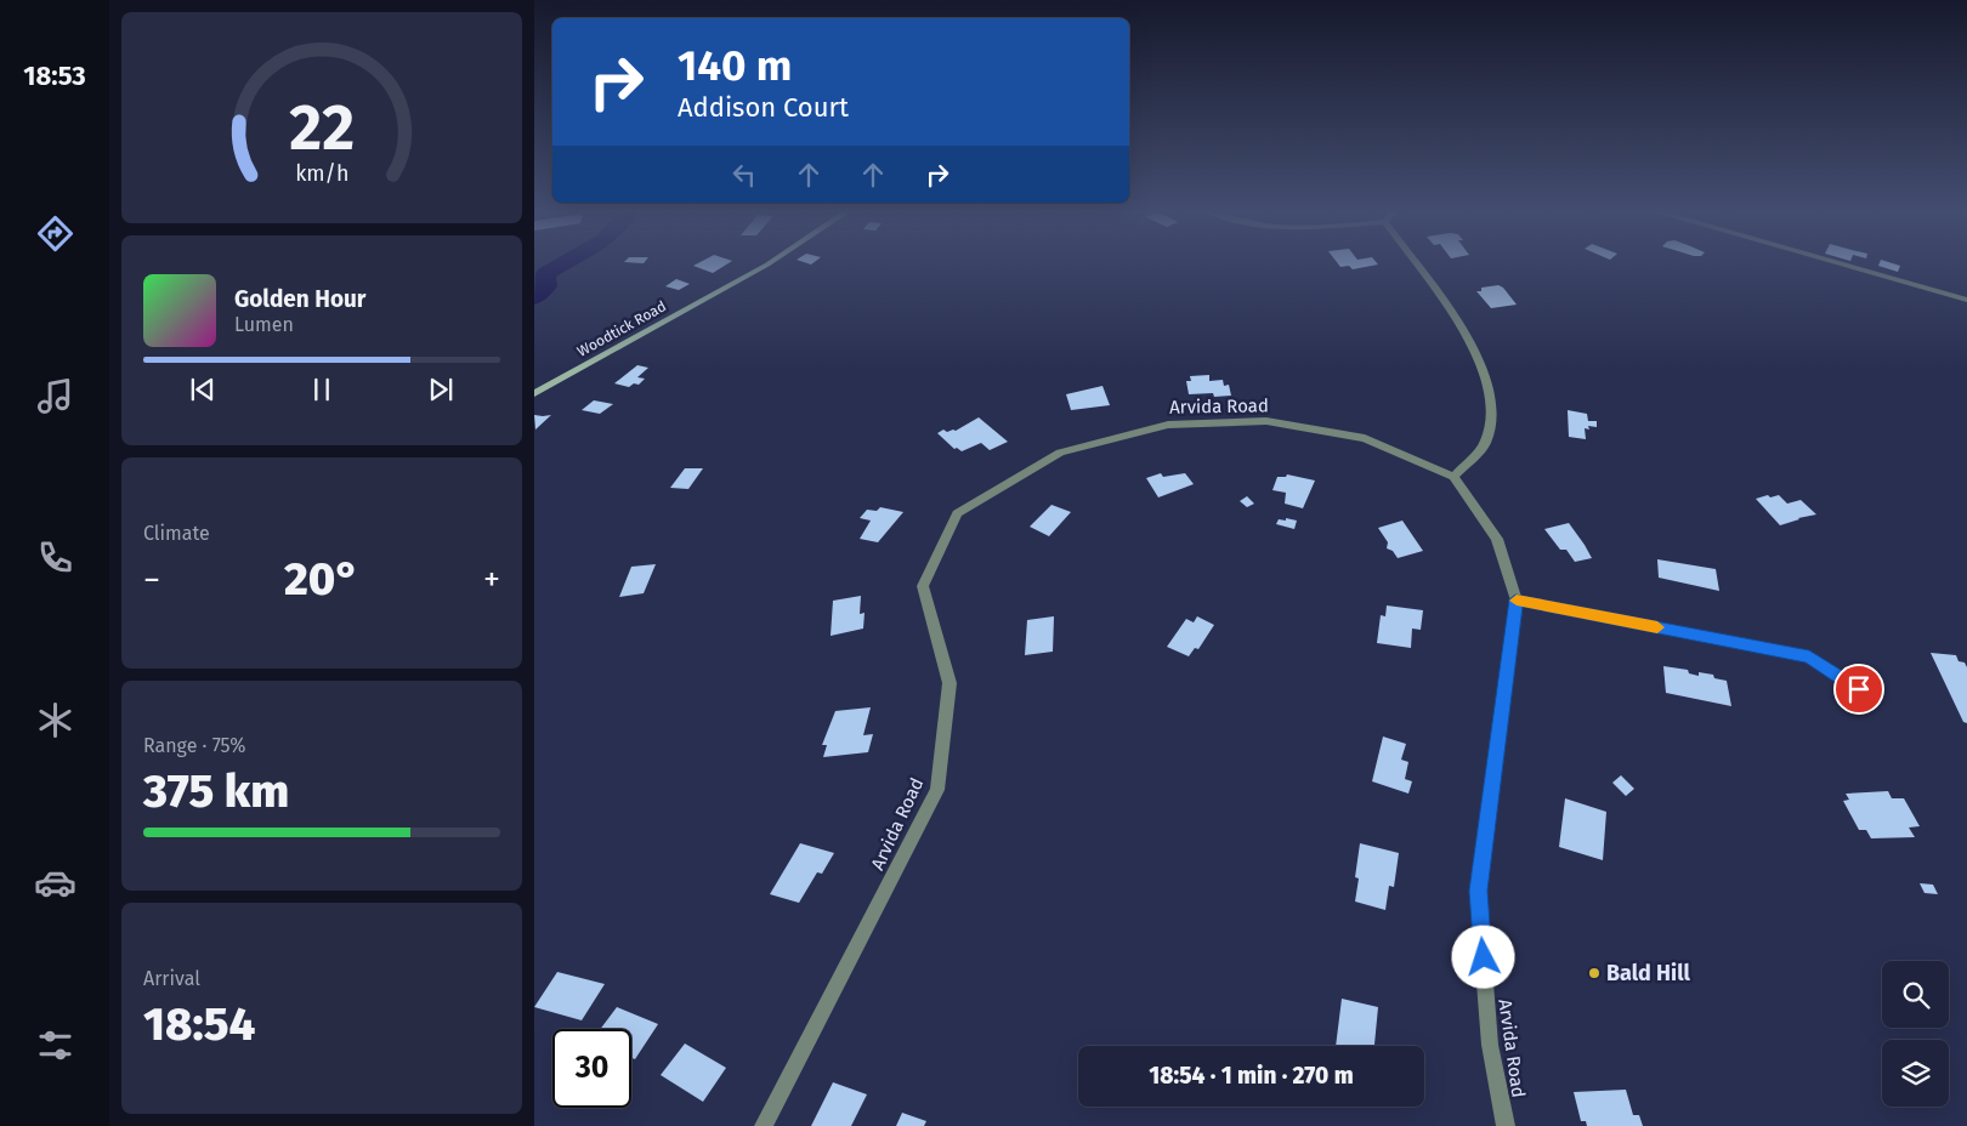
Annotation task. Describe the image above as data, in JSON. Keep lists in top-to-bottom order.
{
  "streets": {
    "main road": ["Woodtick Road"],
    "street": ["Arvida Road"]
  },
  "places": ["Bald Hill"],
  "page": {
    "tabs": "18:53",
    "turn": ["140 m", "Addison Court"],
    "song": ["Golden Hour", "Lumen"],
    "tile": [
      "Climate",
      ["Range · 75%", "375 km"],
      ["Arrival", "18:54"]
    ],
    "heat": ["−", "20°", "+"],
    "limit": "30",
    "trip": "18:54 · 1 min · 270 m",
    "gauge": ["22", "km/h"]
  }
}
